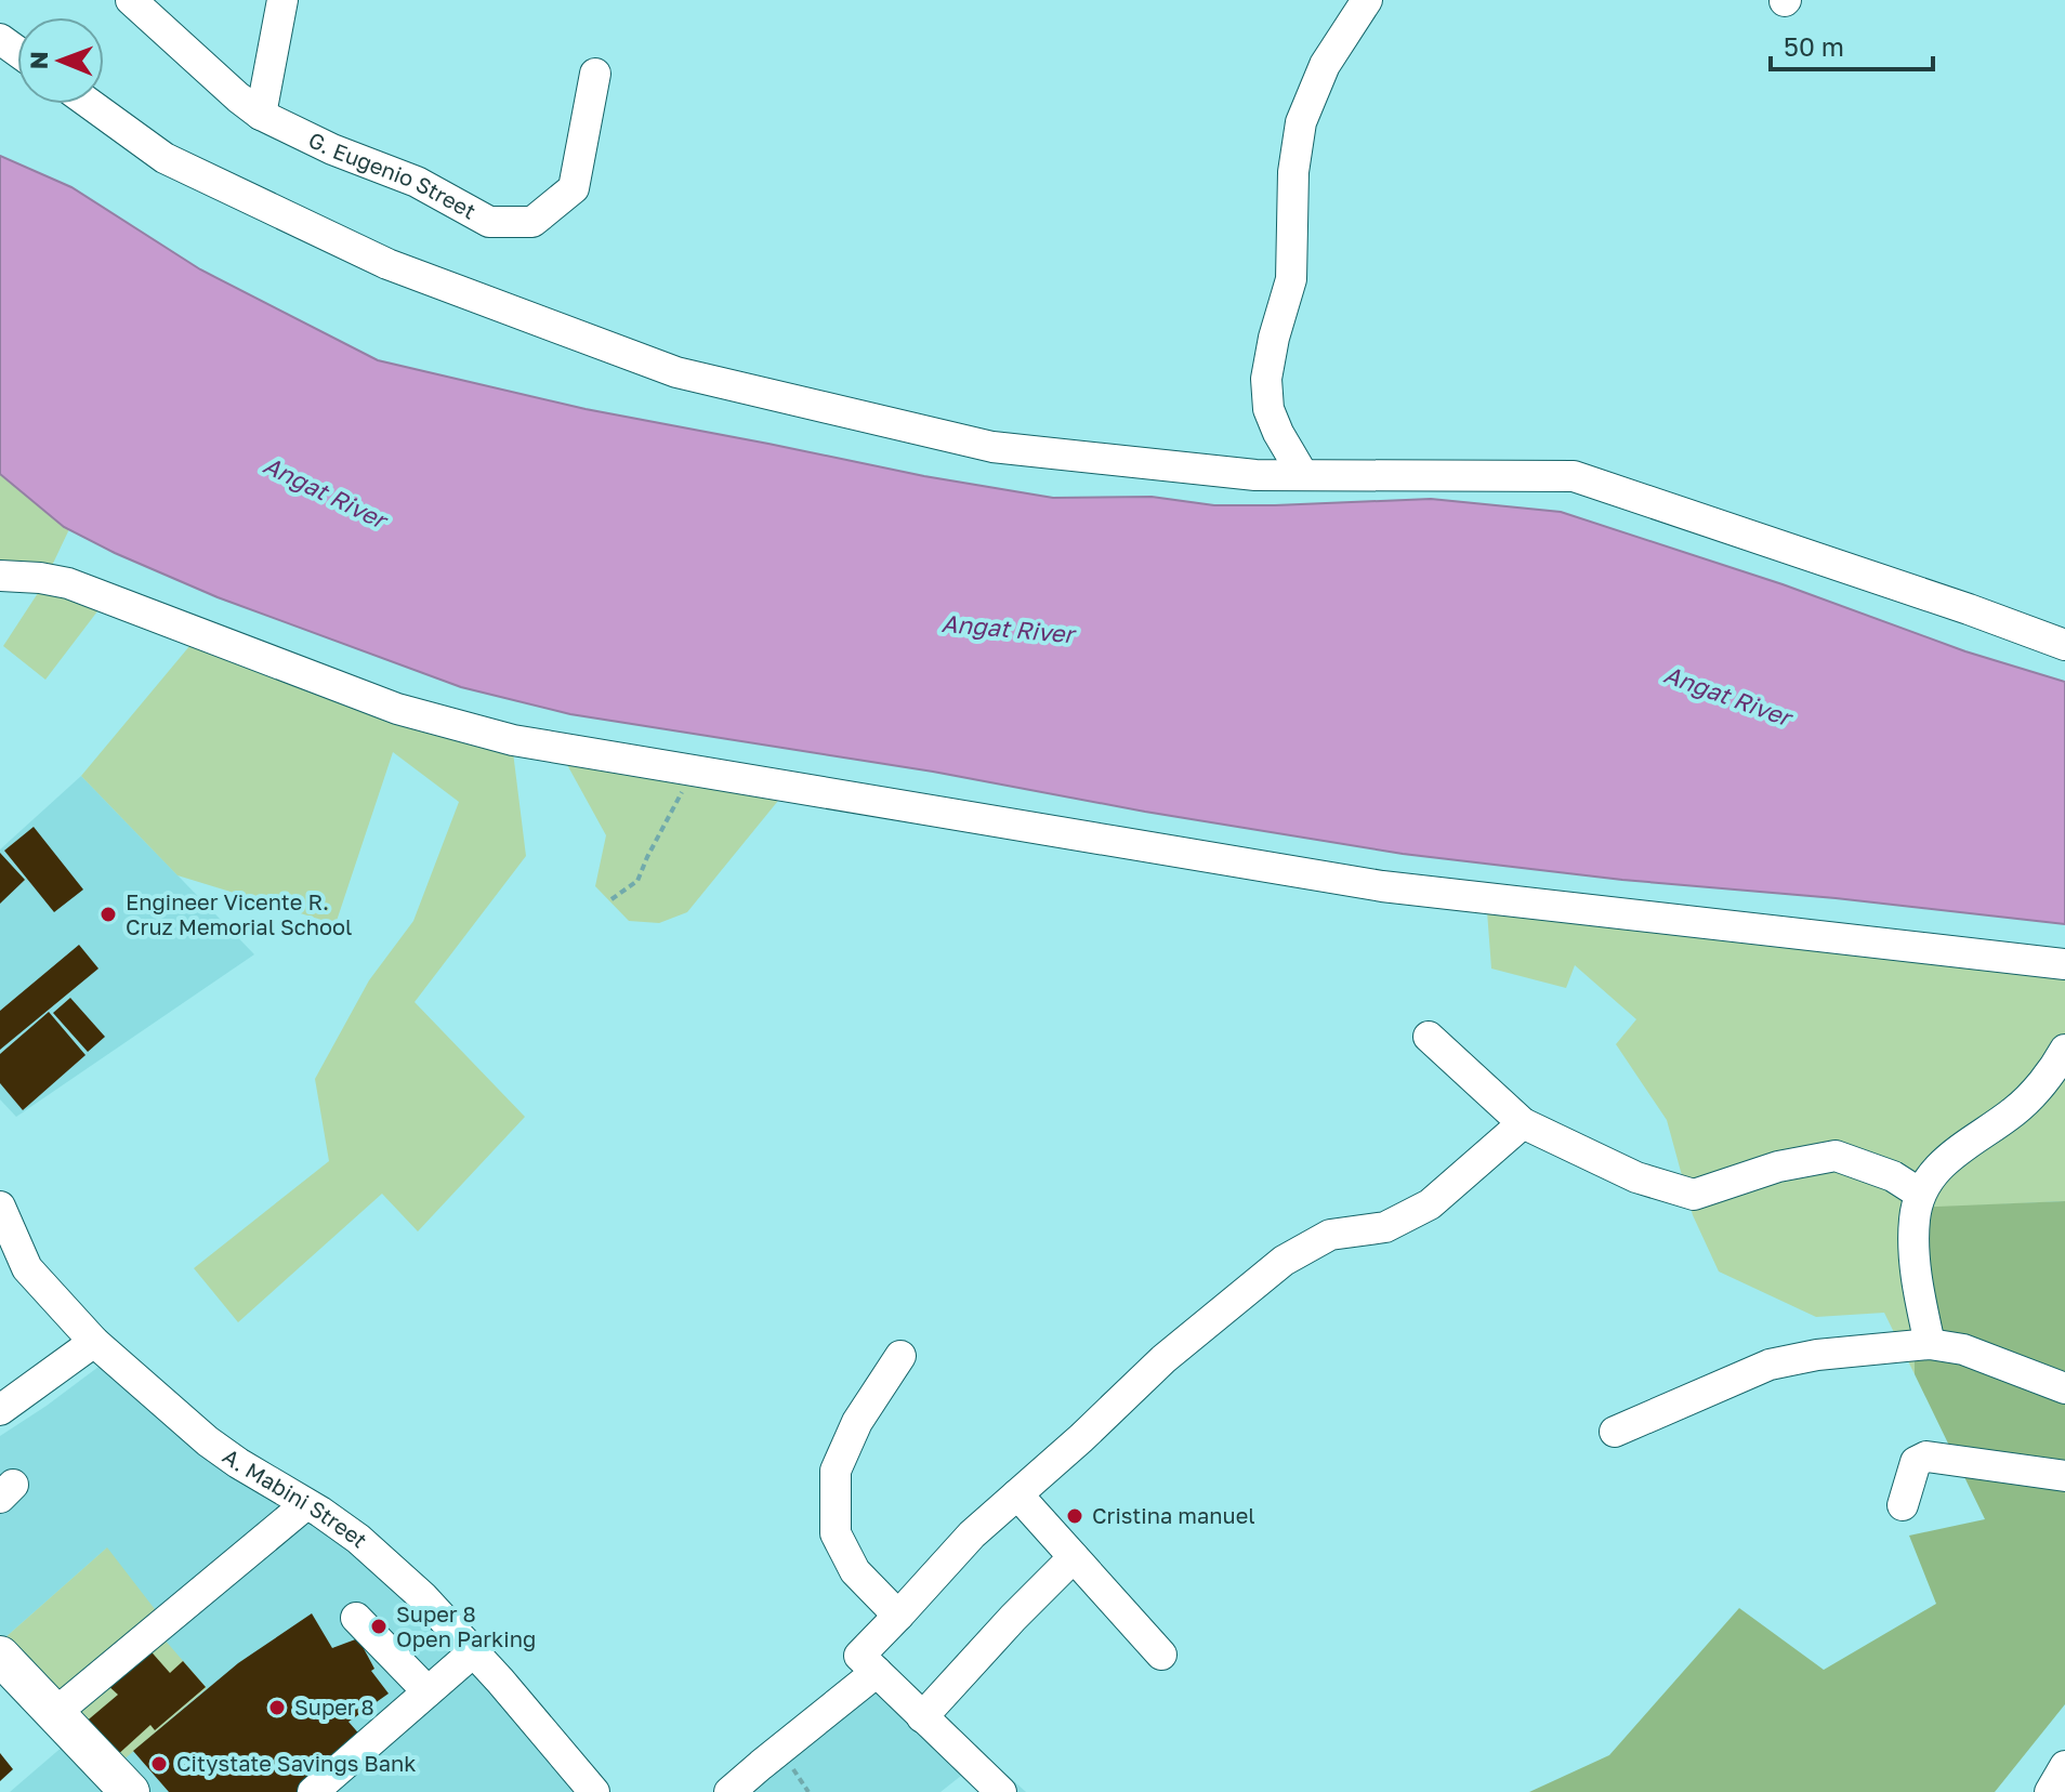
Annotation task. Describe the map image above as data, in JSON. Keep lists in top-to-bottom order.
{
  "streets": {
    "street": ["G. Eugenio Street", "A. Mabini Street"]
  },
  "water": ["Angat River"],
  "places": [
    "Engineer Vicente R. Cruz Memorial School",
    "Cristina manuel",
    "Super 8 Open Parking",
    "Super 8",
    "Citystate Savings Bank"
  ],
  "scale_bar": "50 m",
  "north": "left"
}
